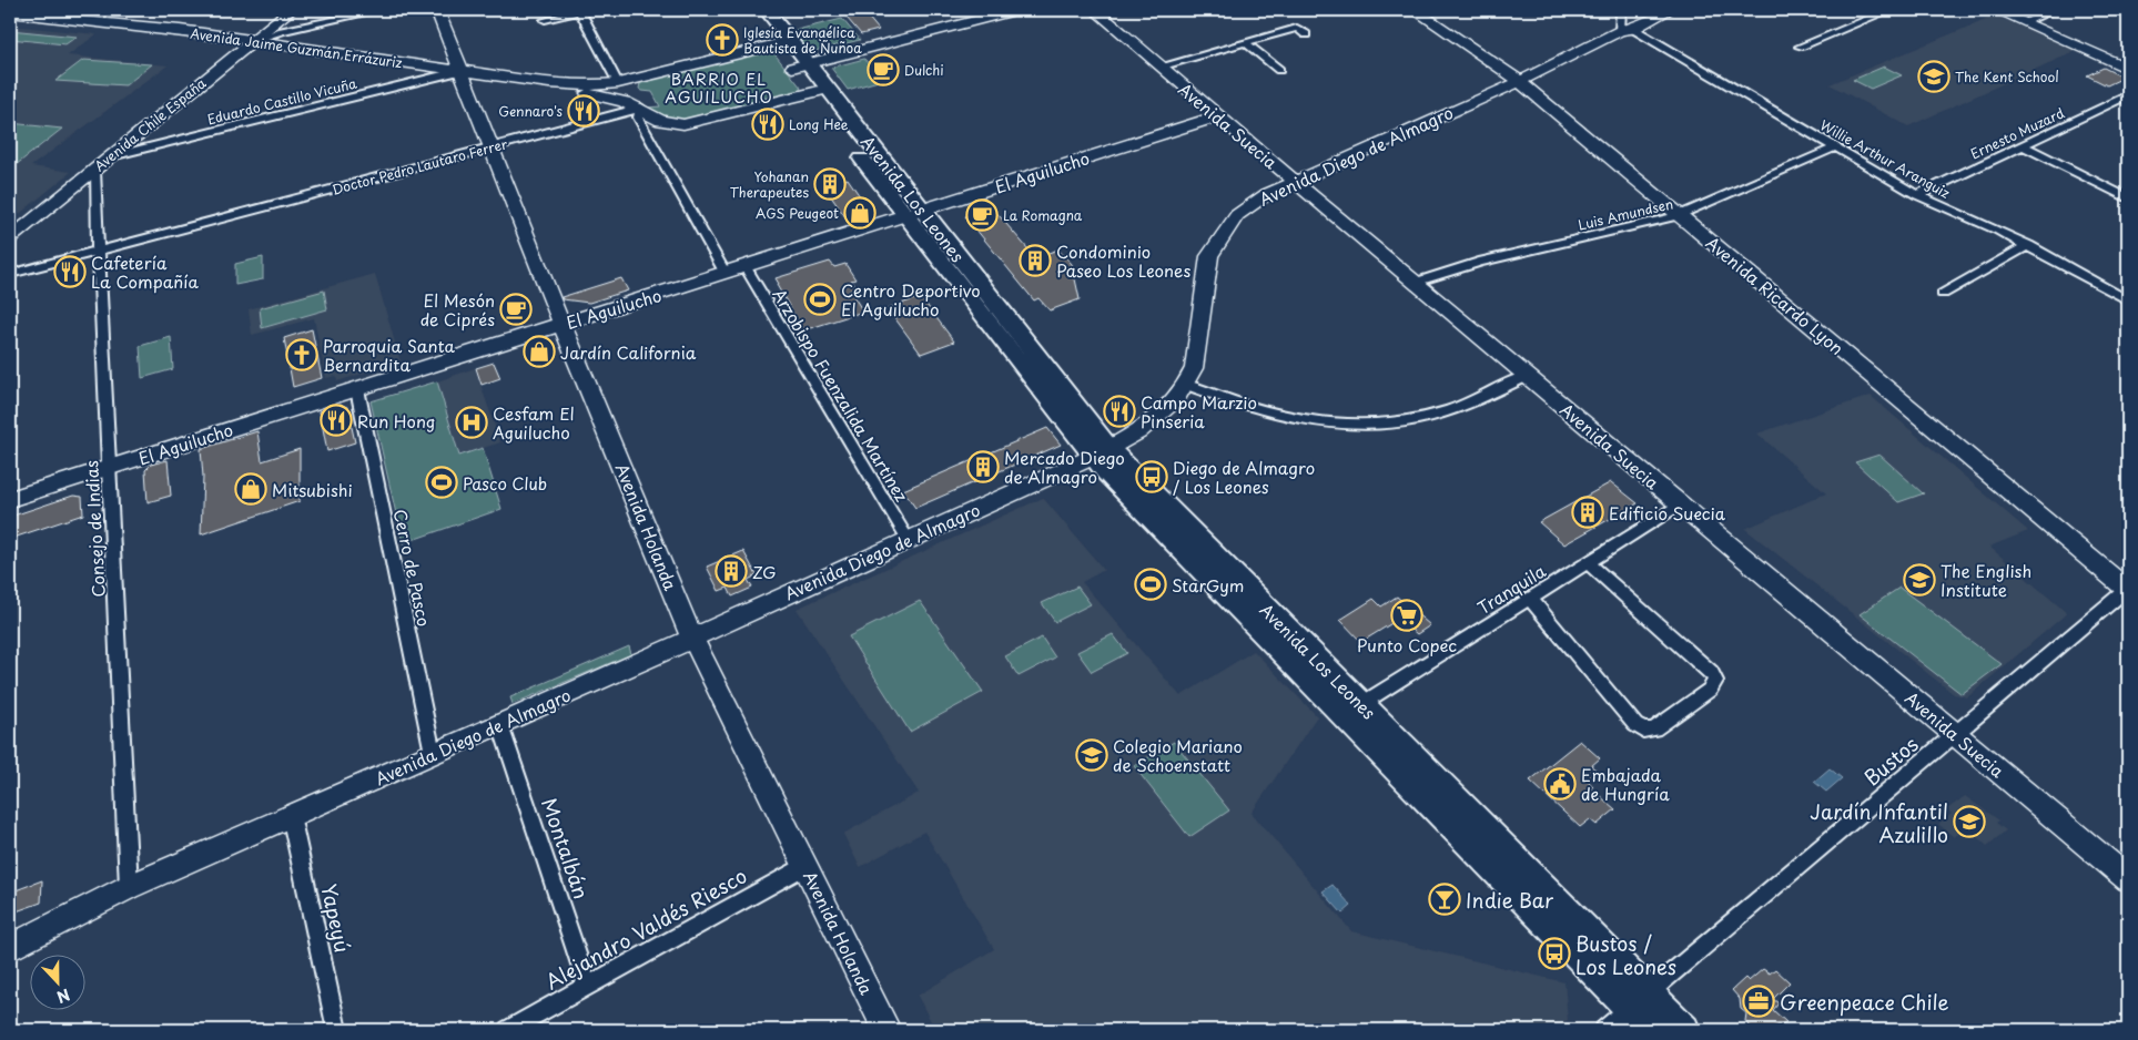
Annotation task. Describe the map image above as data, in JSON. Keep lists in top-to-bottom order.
{
  "streets": {
    "main road": ["Avenida Los Leones"],
    "street": [
      "Avenida Jaime Guzmán Errázuriz",
      "Eduardo Castillo Vicuña",
      "Avenida Chile España",
      "Avenida Suecia",
      "Ernesto Muzard",
      "Avenida Diego de Almagro",
      "Willie Arthur Aranguiz",
      "Doctor Pedro Lautaro Ferrer",
      "El Aguilucho",
      "Luis Amundsen",
      "Avenida Ricardo Lyon",
      "Arzobispo Fuenzalida Martínez",
      "Avenida Holanda",
      "Consejo de Indias",
      "Cerro de Pasco",
      "Tranquila",
      "Bustos",
      "Montalbán",
      "Yapeyú",
      "Alejandro Valdés Riesco"
    ]
  },
  "crossings": [
    ["Avenida Jaime Guzmán Errázuriz", "Eduardo Castillo Vicuña"],
    ["Avenida Jaime Guzmán Errázuriz", "Avenida Chile España"],
    ["Avenida Jaime Guzmán Errázuriz", "Doctor Pedro Lautaro Ferrer"],
    ["Avenida Jaime Guzmán Errázuriz", "Avenida Holanda"],
    ["Eduardo Castillo Vicuña", "Avenida Chile España"],
    ["Eduardo Castillo Vicuña", "Avenida Holanda"],
    ["Avenida Chile España", "Consejo de Indias"],
    ["Avenida Suecia", "Avenida Diego de Almagro"],
    ["Avenida Suecia", "El Aguilucho"],
    ["Avenida Suecia", "Luis Amundsen"],
    ["Avenida Suecia", "Tranquila"],
    ["Avenida Suecia", "Bustos"],
    ["Ernesto Muzard", "Willie Arthur Aranguiz"],
    ["Avenida Diego de Almagro", "Willie Arthur Aranguiz"],
    ["Avenida Diego de Almagro", "Avenida Los Leones"],
    ["Avenida Diego de Almagro", "Avenida Ricardo Lyon"],
    ["Avenida Diego de Almagro", "Arzobispo Fuenzalida Martínez"],
    ["Avenida Diego de Almagro", "Avenida Holanda"],
    ["Avenida Diego de Almagro", "Consejo de Indias"],
    ["Avenida Diego de Almagro", "Cerro de Pasco"],
    ["Avenida Diego de Almagro", "Montalbán"],
    ["Avenida Diego de Almagro", "Yapeyú"],
    ["Willie Arthur Aranguiz", "Luis Amundsen"],
    ["Doctor Pedro Lautaro Ferrer", "Avenida Holanda"],
    ["Doctor Pedro Lautaro Ferrer", "Consejo de Indias"],
    ["El Aguilucho", "Avenida Los Leones"],
    ["El Aguilucho", "Arzobispo Fuenzalida Martínez"],
    ["El Aguilucho", "Avenida Holanda"],
    ["El Aguilucho", "Consejo de Indias"],
    ["El Aguilucho", "Cerro de Pasco"],
    ["Avenida Los Leones", "Tranquila"],
    ["Avenida Los Leones", "Bustos"],
    ["Luis Amundsen", "Avenida Ricardo Lyon"],
    ["Avenida Ricardo Lyon", "Bustos"],
    ["Avenida Holanda", "Alejandro Valdés Riesco"],
    ["Montalbán", "Alejandro Valdés Riesco"]
  ],
  "districts": ["BARRIO EL AGUILUCHO"],
  "places": {
    "church": ["Iglesia Evangélica Bautista de Ñuñoa", "Parroquia Santa Bernardita"],
    "cafe": ["Dulchi", "La Romagna", "El Mesón de Ciprés"],
    "school or university": [
      "The Kent School",
      "The English Institute",
      "Colegio Mariano de Schoenstatt",
      "Jardín Infantil Azulillo"
    ],
    "restaurant": [
      "Gennaro's",
      "Long Hee",
      "Cafetería La Compañía",
      "Campo Marzio Pinseria",
      "Run Hong"
    ],
    "building": [
      "Yohanan Therapeutes",
      "Condominio Paseo Los Leones",
      "Mercado Diego de Almagro",
      "Edificio Suecia",
      "ZG"
    ],
    "shop": ["AGS Peugeot", "Jardín California", "Mitsubishi"],
    "sports": ["Centro Deportivo El Aguilucho", "Pasco Club", "StarGym"],
    "hospital": ["Cesfam El Aguilucho"],
    "bus stop": ["Diego de Almagro / Los Leones", "Bustos / Los Leones"],
    "supermarket": ["Punto Copec"],
    "public building": ["Embajada de Hungría"],
    "bar": ["Indie Bar"],
    "office": ["Greenpeace Chile"]
  },
  "north": "bottom"
}
